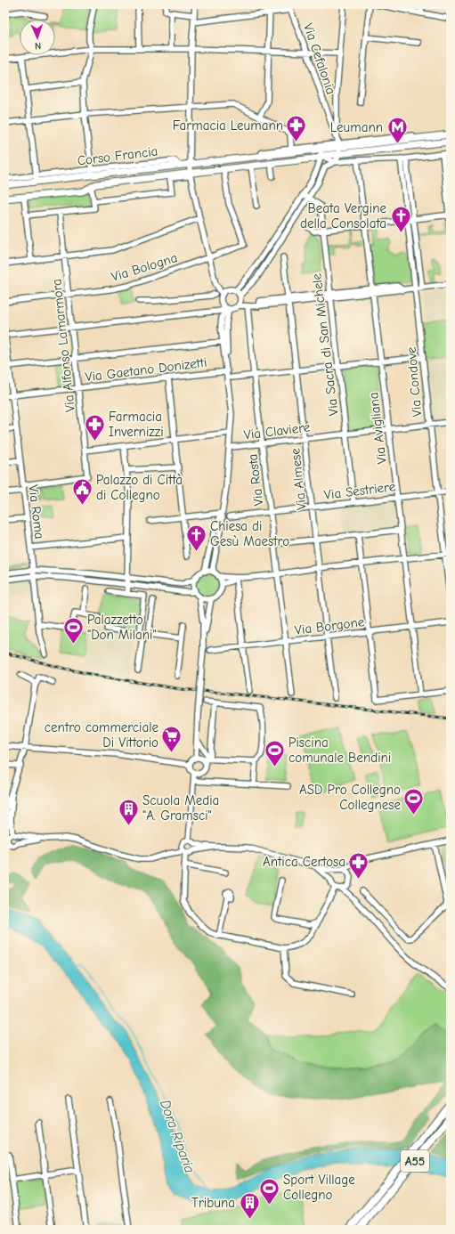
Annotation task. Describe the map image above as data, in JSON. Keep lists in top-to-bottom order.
{
  "streets": {
    "highway": ["A55"],
    "main road": ["Corso Francia"],
    "street": [
      "Via Cefalonia",
      "Via Bologna",
      "Via Sacra di San Michele",
      "Via Alfonso Lamarmora",
      "Via Gaetano Donizetti",
      "Via Condove",
      "Via Avigliana",
      "Via Claviere",
      "Via Almese",
      "Via Rosta",
      "Via Sestriere",
      "Via Roma",
      "Via Borgone"
    ]
  },
  "crossings": [
    ["Via Cefalonia", "Corso Francia"],
    ["Corso Francia", "Via Bologna"],
    ["Corso Francia", "Via Condove"],
    ["Corso Francia", "Via Avigliana"],
    ["Via Bologna", "Via Alfonso Lamarmora"],
    ["Via Sacra di San Michele", "Via Claviere"],
    ["Via Sacra di San Michele", "Via Sestriere"],
    ["Via Alfonso Lamarmora", "Via Gaetano Donizetti"],
    ["Via Alfonso Lamarmora", "Via Roma"],
    ["Via Gaetano Donizetti", "Via Roma"],
    ["Via Condove", "Via Claviere"],
    ["Via Condove", "Via Sestriere"],
    ["Via Avigliana", "Via Claviere"],
    ["Via Avigliana", "Via Sestriere"],
    ["Via Avigliana", "Via Borgone"],
    ["Via Claviere", "Via Almese"],
    ["Via Claviere", "Via Rosta"],
    ["Via Almese", "Via Sestriere"],
    ["Via Almese", "Via Borgone"],
    ["Via Rosta", "Via Sestriere"],
    ["Via Rosta", "Via Borgone"]
  ],
  "water": ["Dora Riparia"],
  "places": {
    "pharmacy": ["Farmacia Leumann", "Farmacia Invernizzi", "Antica Certosa"],
    "metro station": ["Leumann"],
    "church": ["Beata Vergine della Consolata", "Chiesa di Gesù Maestro"],
    "public building": ["Palazzo di Città di Collegno"],
    "sports": [
      "Palazzetto \"Don Milani\"",
      "Piscina comunale Bendini",
      "ASD Pro Collegno Collegnese",
      "Sport Village Collegno"
    ],
    "supermarket": ["centro commerciale Di Vittorio"],
    "building": ["Scuola Media \"A. Gramsci\"", "Tribuna"]
  },
  "north": "bottom"
}
